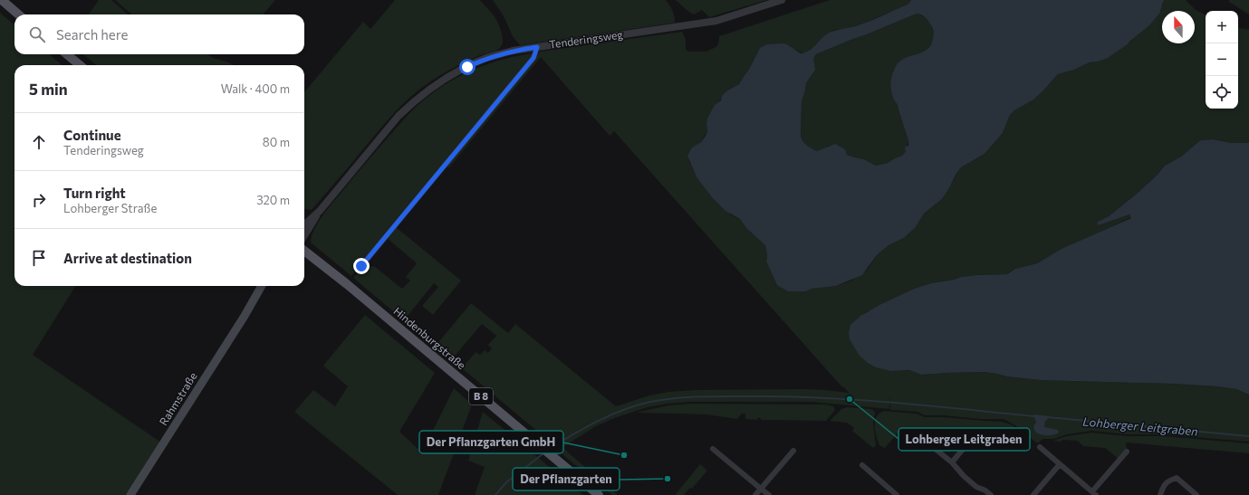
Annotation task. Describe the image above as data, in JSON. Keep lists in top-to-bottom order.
{
  "streets": {
    "main road": ["Hindenburgstraße", "B 8", "Rahmstraße"],
    "street": ["Tenderingsweg"]
  },
  "water": ["Lohberger Leitgraben"],
  "places": ["Lohberger Leitgraben", "Der Pflanzgarten GmbH", "Der Pflanzgarten"],
  "north": "top",
  "page": {
    "map_buttons": ["+", "−"],
    "search": "Search here",
    "heading": ["5 min", "Walk · 400 m"],
    "list": [
      ["Continue", "Tenderingsweg", "80 m"],
      ["Turn right", "Lohberger Straße", "320 m"],
      "Arrive at destination"
    ]
  }
}
